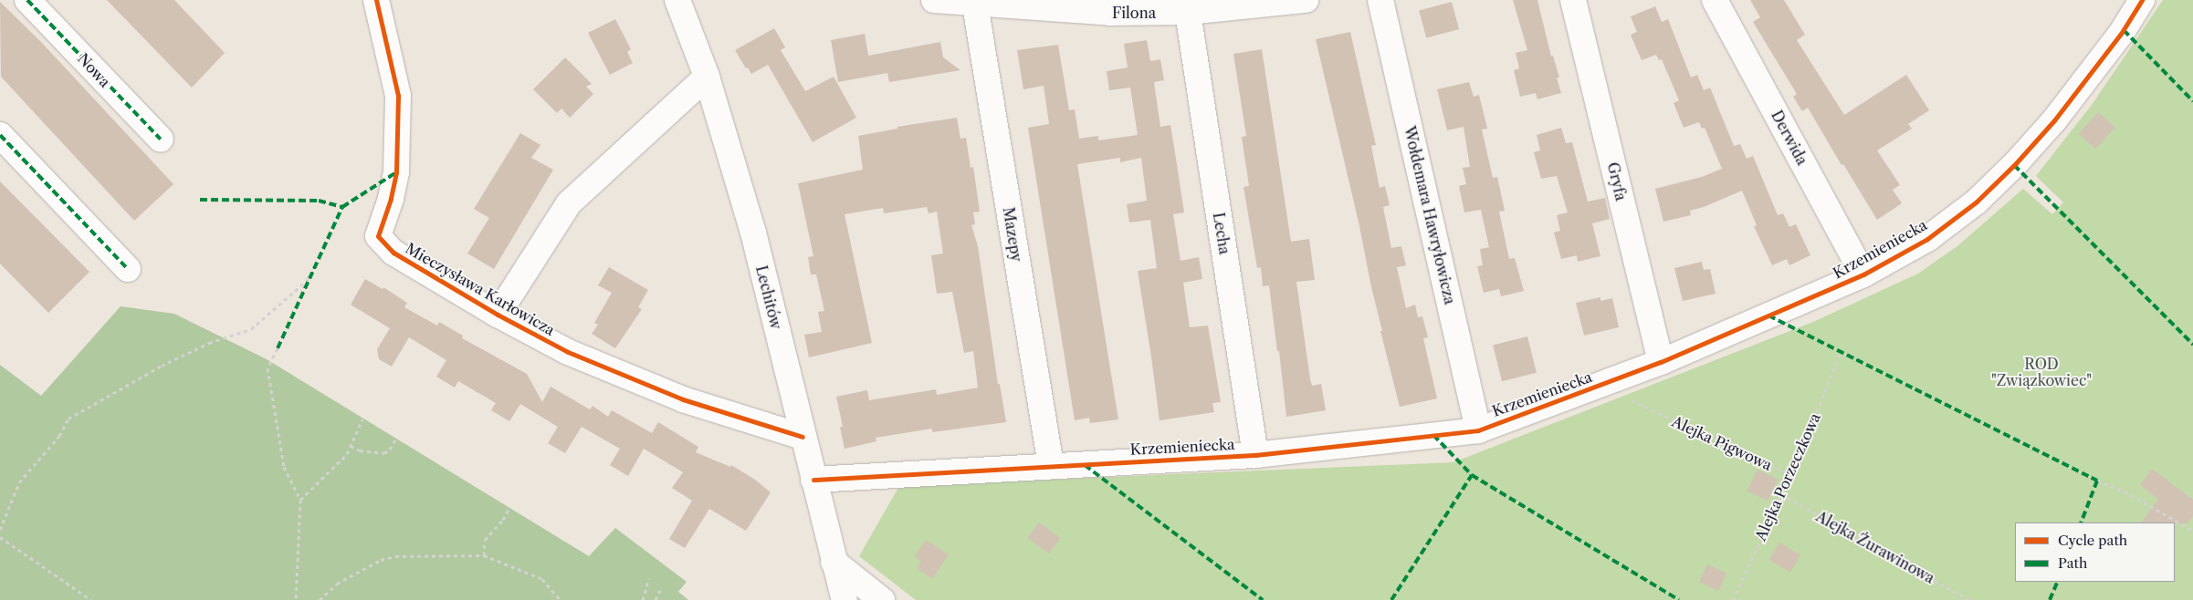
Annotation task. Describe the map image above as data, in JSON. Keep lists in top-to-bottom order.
{
  "streets": {
    "street": [
      "Filona",
      "Nowa",
      "Derwida",
      "Gryfa",
      "Wołdemara Hawryłowicza",
      "Lecha",
      "Mazepy",
      "Krzemieniecka",
      "Mieczysława Karłowicza",
      "Lechitów"
    ],
    "path": ["Alejka Pigwowa", "Alejka Porzeczkowa", "Alejka Żurawinowa"]
  },
  "crossings": [
    ["Filona", "Lecha"],
    ["Filona", "Mazepy"],
    ["Derwida", "Krzemieniecka"],
    ["Gryfa", "Krzemieniecka"],
    ["Wołdemara Hawryłowicza", "Krzemieniecka"],
    ["Lecha", "Krzemieniecka"],
    ["Mazepy", "Krzemieniecka"],
    ["Krzemieniecka", "Lechitów"],
    ["Mieczysława Karłowicza", "Lechitów"],
    ["Alejka Pigwowa", "Alejka Porzeczkowa"],
    ["Alejka Porzeczkowa", "Alejka Żurawinowa"]
  ],
  "parks": ["ROD \"Związkowiec\""],
  "legend": ["Cycle path", "Path"]
}
